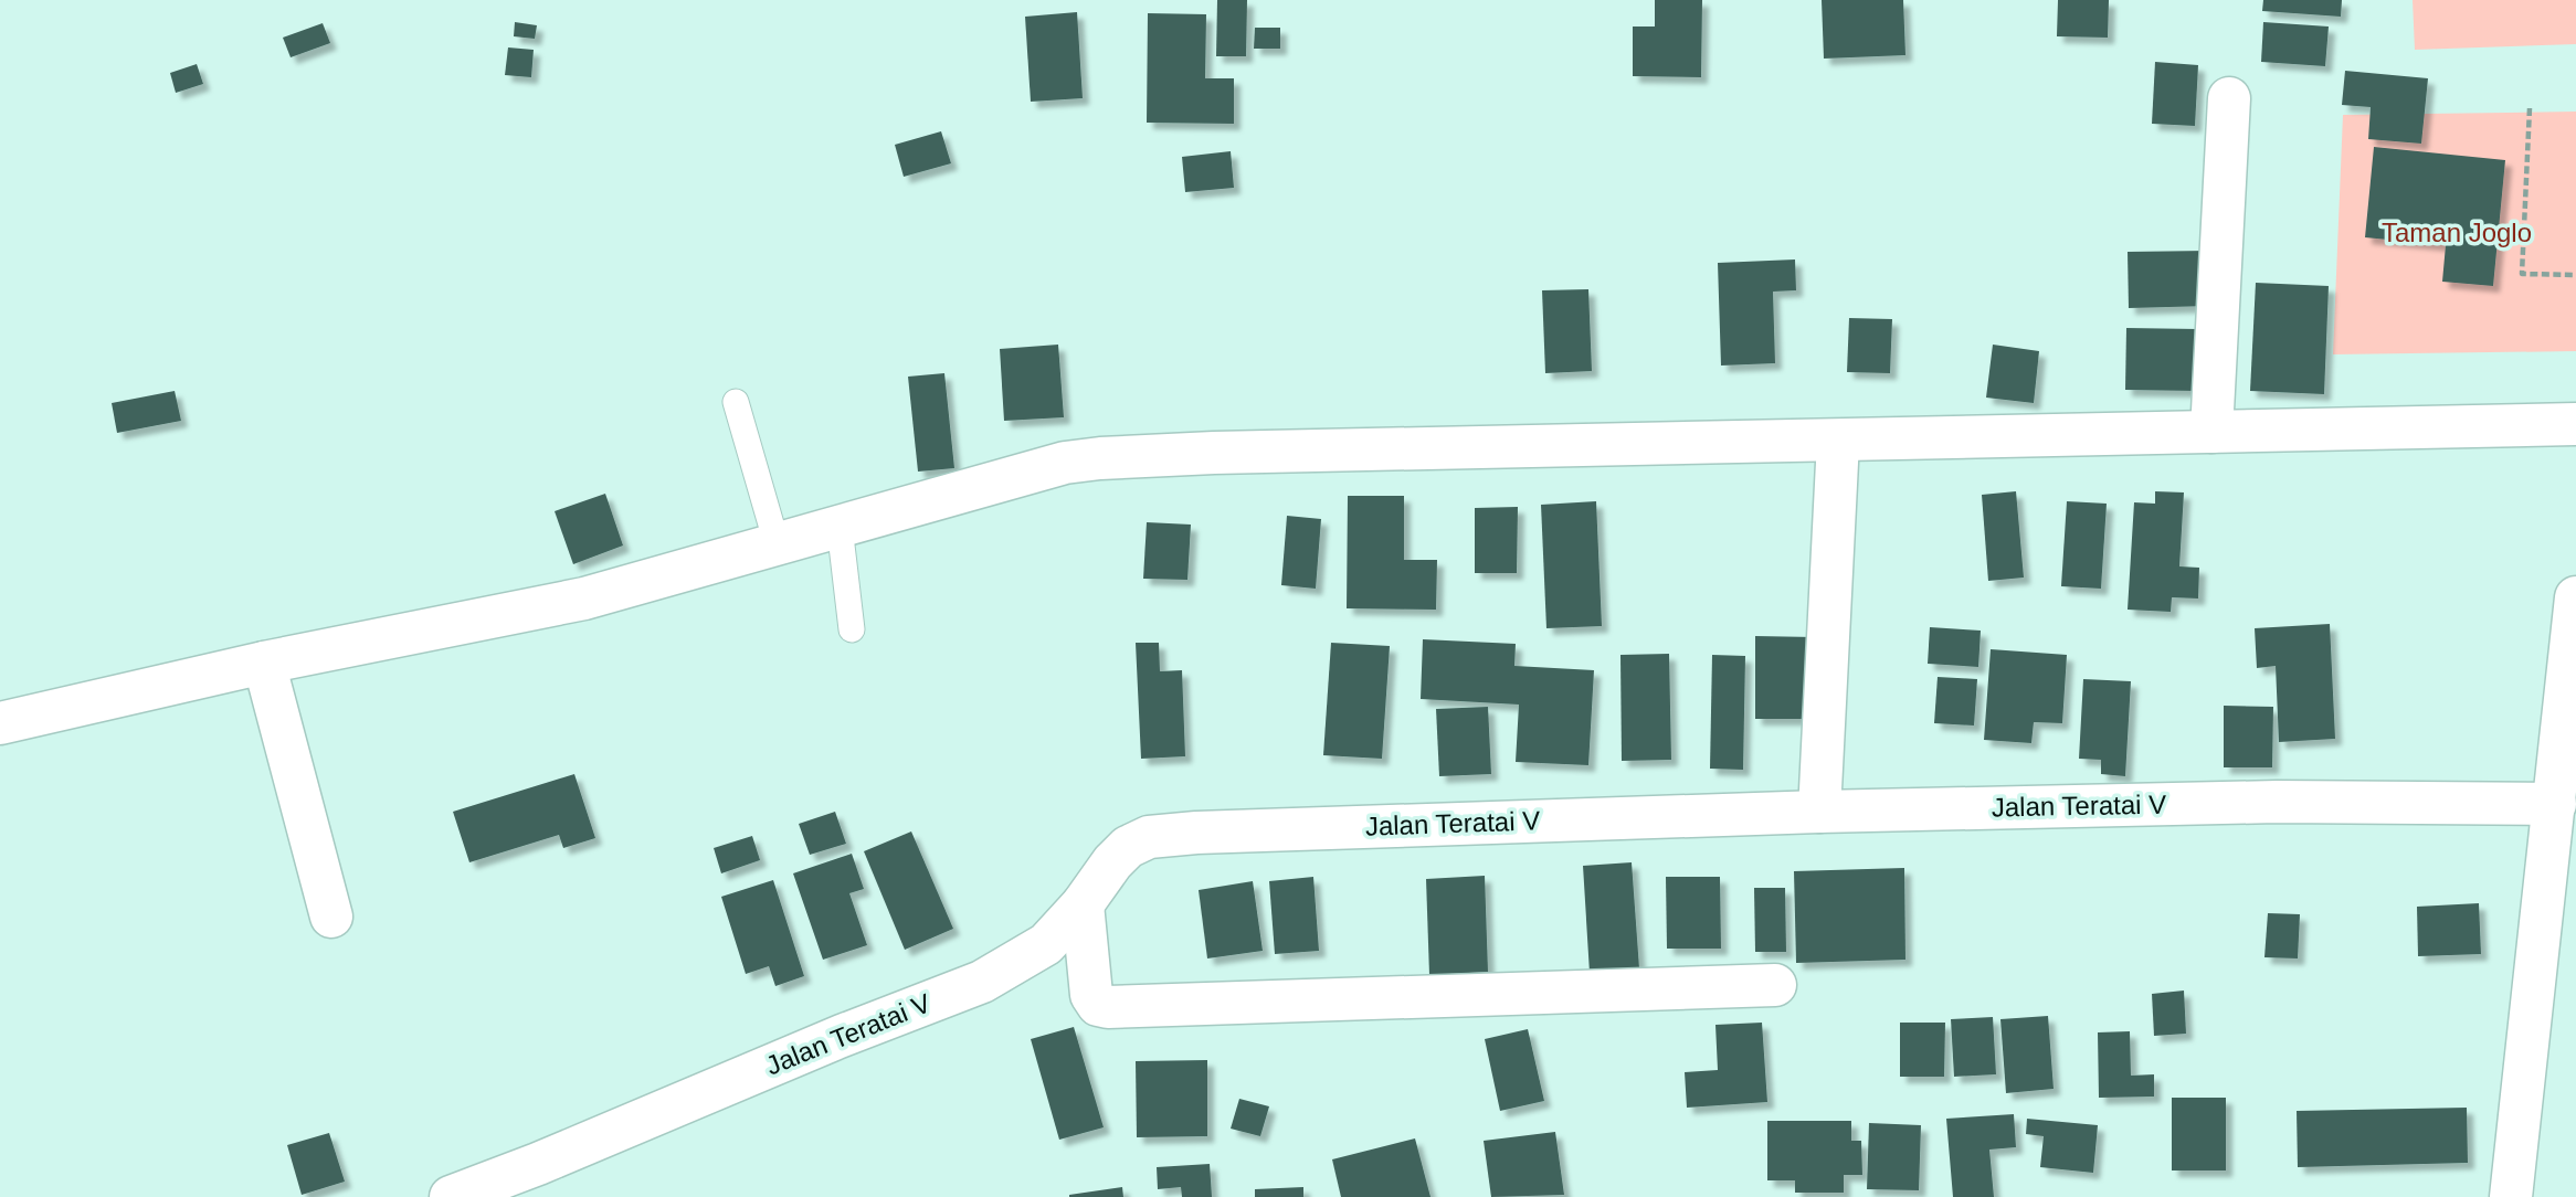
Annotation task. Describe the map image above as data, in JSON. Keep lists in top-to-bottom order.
{
  "streets": {
    "street": ["Jalan Teratai V"]
  },
  "parks": ["Taman Joglo"]
}
